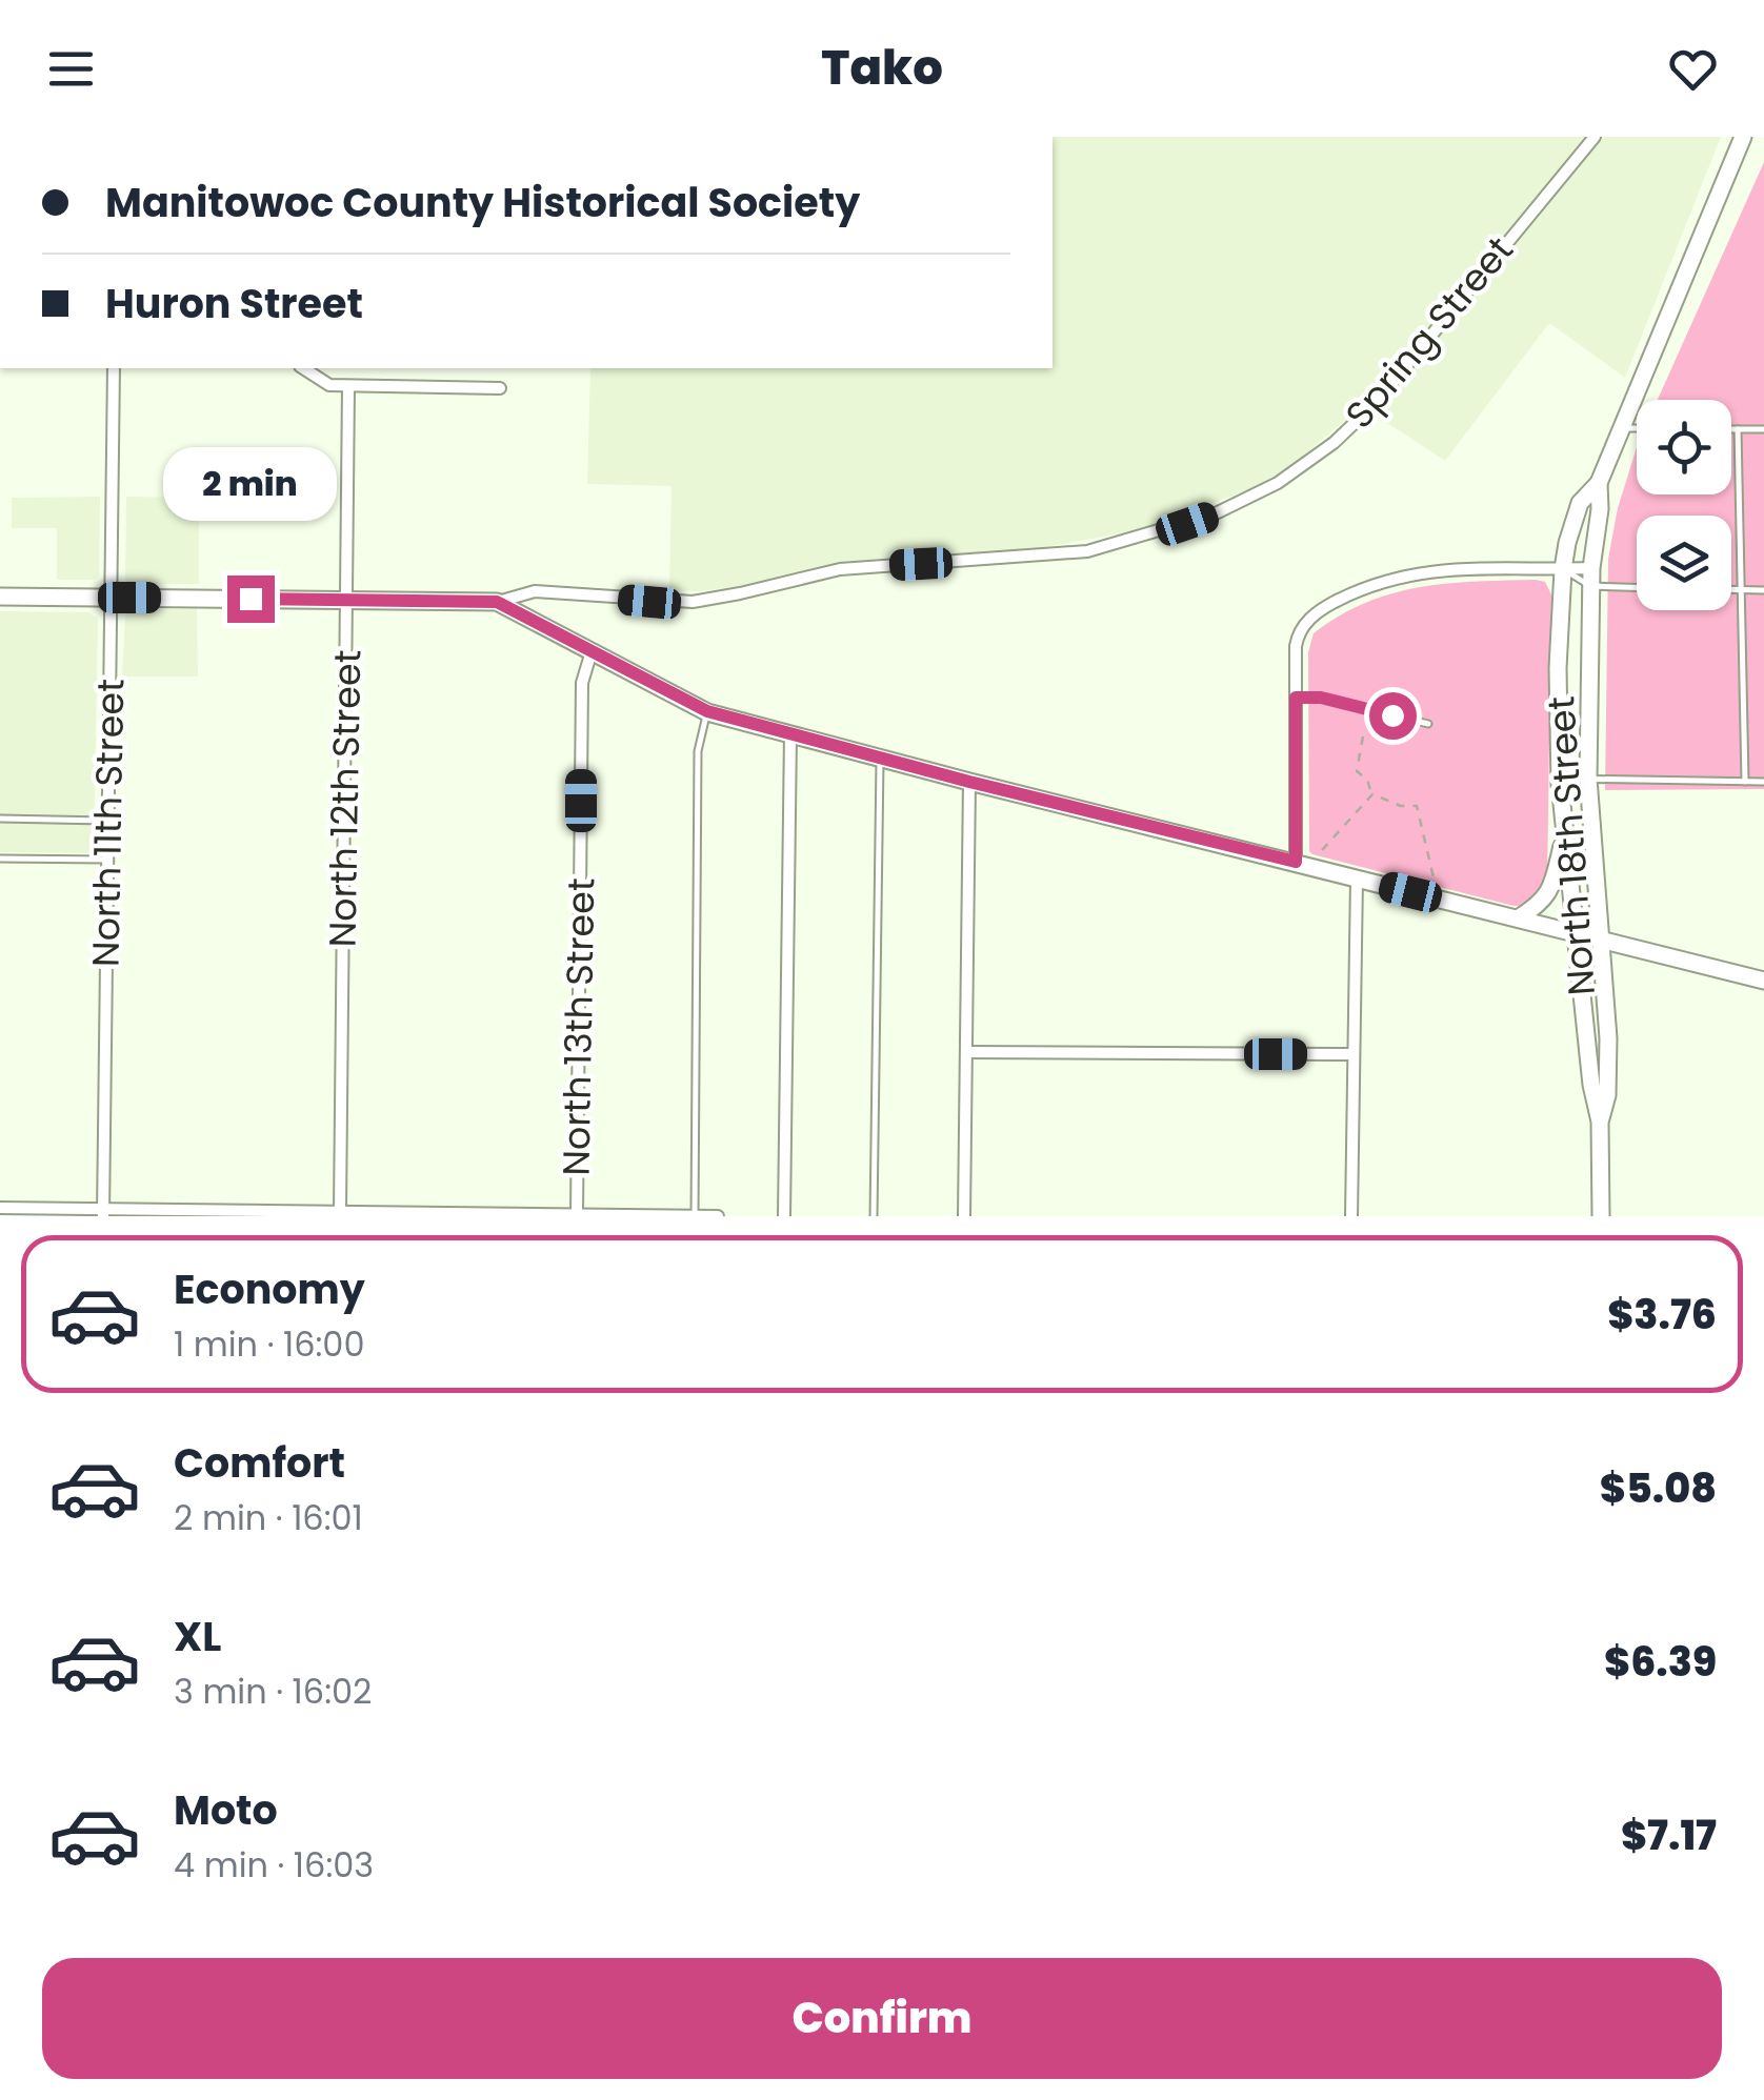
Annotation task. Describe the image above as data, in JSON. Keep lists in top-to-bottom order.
{
  "streets": {
    "main road": ["North 18th Street"],
    "street": [
      "Spring Street",
      "North 12th Street",
      "North 11th Street",
      "North 13th Street"
    ]
  },
  "page": {
    "header": "Tako",
    "banner": ["Manitowoc County Historical Society", "Huron Street"],
    "bubble": "2 min",
    "list": [
      {
        "name": "Economy",
        "note": "1 min · 16:00",
        "value": "$3.76"
      },
      {
        "name": "Comfort",
        "note": "2 min · 16:01",
        "value": "$5.08"
      },
      {
        "name": "XL",
        "note": "3 min · 16:02",
        "value": "$6.39"
      },
      {
        "name": "Moto",
        "note": "4 min · 16:03",
        "value": "$7.17"
      }
    ],
    "buttons": "Confirm"
  }
}
